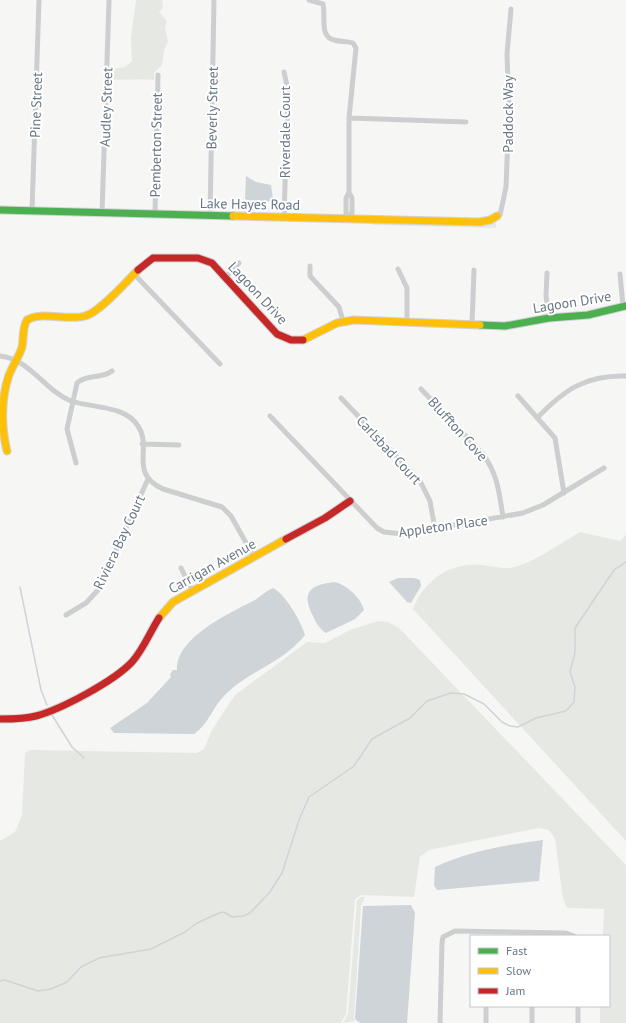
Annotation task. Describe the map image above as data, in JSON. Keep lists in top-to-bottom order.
{
  "streets": {
    "street": [
      "Pine Street",
      "Audley Street",
      "Beverly Street",
      "Paddock Way",
      "Riverdale Court",
      "Pemberton Street",
      "Lake Hayes Road",
      "Lagoon Drive",
      "Bluffton Cove",
      "Carlsbad Court",
      "Appleton Place",
      "Riviera Bay Court",
      "Carrigan Avenue"
    ]
  },
  "crossings": [
    ["Pine Street", "Lake Hayes Road"],
    ["Audley Street", "Lake Hayes Road"],
    ["Beverly Street", "Lake Hayes Road"],
    ["Paddock Way", "Lake Hayes Road"],
    ["Riverdale Court", "Lake Hayes Road"],
    ["Pemberton Street", "Lake Hayes Road"],
    ["Bluffton Cove", "Appleton Place"],
    ["Carlsbad Court", "Appleton Place"],
    ["Appleton Place", "Carrigan Avenue"]
  ],
  "legend": ["Fast", "Slow", "Jam"]
}
